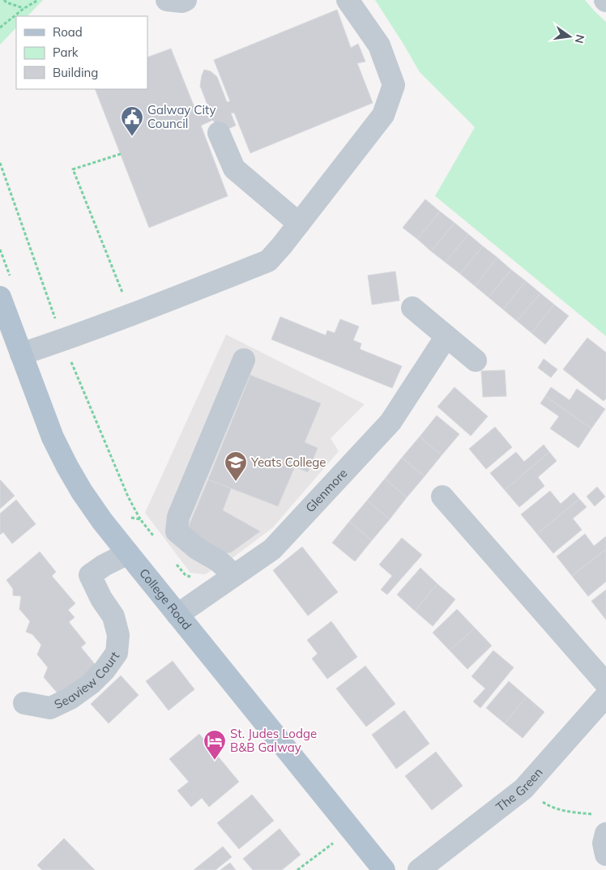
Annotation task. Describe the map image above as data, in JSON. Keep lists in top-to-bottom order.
{
  "streets": {
    "main road": ["College Road"],
    "street": ["Glenmore", "Seaview Court", "The Green"]
  },
  "crossings": [
    ["Glenmore", "College Road"],
    ["College Road", "Seaview Court"]
  ],
  "places": {
    "public building": ["Galway City Council"],
    "school or university": ["Yeats College"],
    "hotel": ["St. Judes Lodge B&B Galway"]
  },
  "legend": ["Road", "Park", "Building"],
  "north": "right"
}
